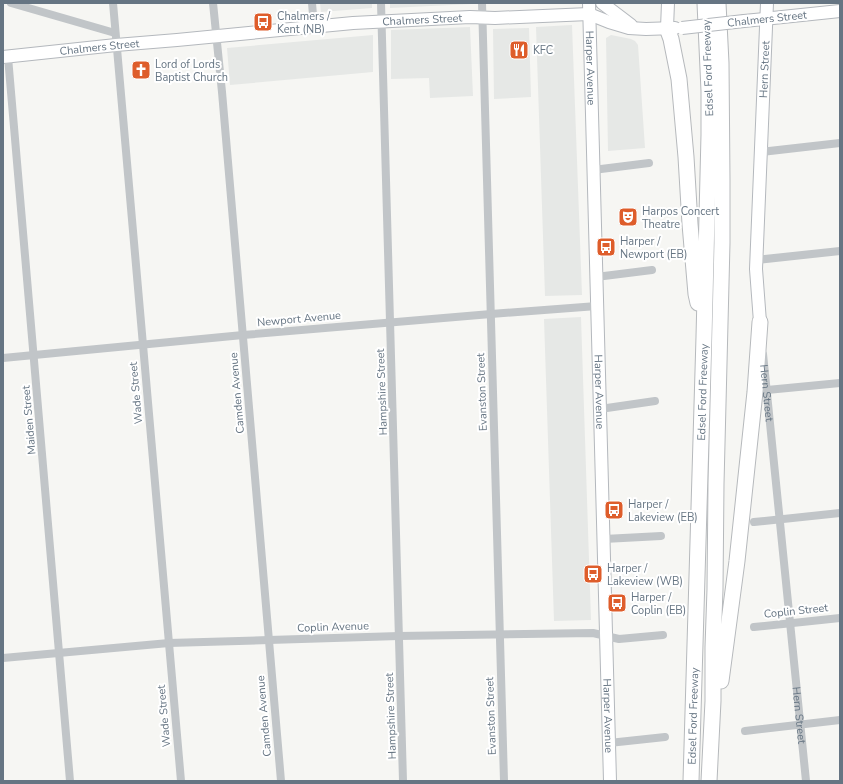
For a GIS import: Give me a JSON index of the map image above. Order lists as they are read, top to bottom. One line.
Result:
{"streets":{"highway":["Edsel Ford Freeway"],"street":["Chalmers Street","Harper Avenue","Hern Street","Newport Avenue","Hampshire Street","Evanston Street","Wade Street","Camden Avenue","Maiden Street","Coplin Street","Coplin Avenue"]},"crossings":[["Chalmers Street","Harper Avenue"],["Chalmers Street","Hern Street"],["Chalmers Street","Hampshire Street"],["Chalmers Street","Evanston Street"],["Chalmers Street","Wade Street"],["Chalmers Street","Camden Avenue"],["Chalmers Street","Maiden Street"],["Harper Avenue","Newport Avenue"],["Harper Avenue","Coplin Avenue"],["Hern Street","Coplin Street"],["Newport Avenue","Hampshire Street"],["Newport Avenue","Evanston Street"],["Newport Avenue","Wade Street"],["Newport Avenue","Camden Avenue"],["Newport Avenue","Maiden Street"],["Hampshire Street","Coplin Avenue"],["Evanston Street","Coplin Avenue"],["Wade Street","Coplin Avenue"],["Camden Avenue","Coplin Avenue"],["Maiden Street","Coplin Avenue"]],"places":{"bus stop":["Chalmers / Kent (NB)","Harper / Newport (EB)","Harper / Lakeview (EB)","Harper / Lakeview (WB)","Harper / Coplin (EB)"],"restaurant":["KFC"],"church":["Lord of Lords Baptist Church"],"theatre":["Harpos Concert Theatre"]}}
